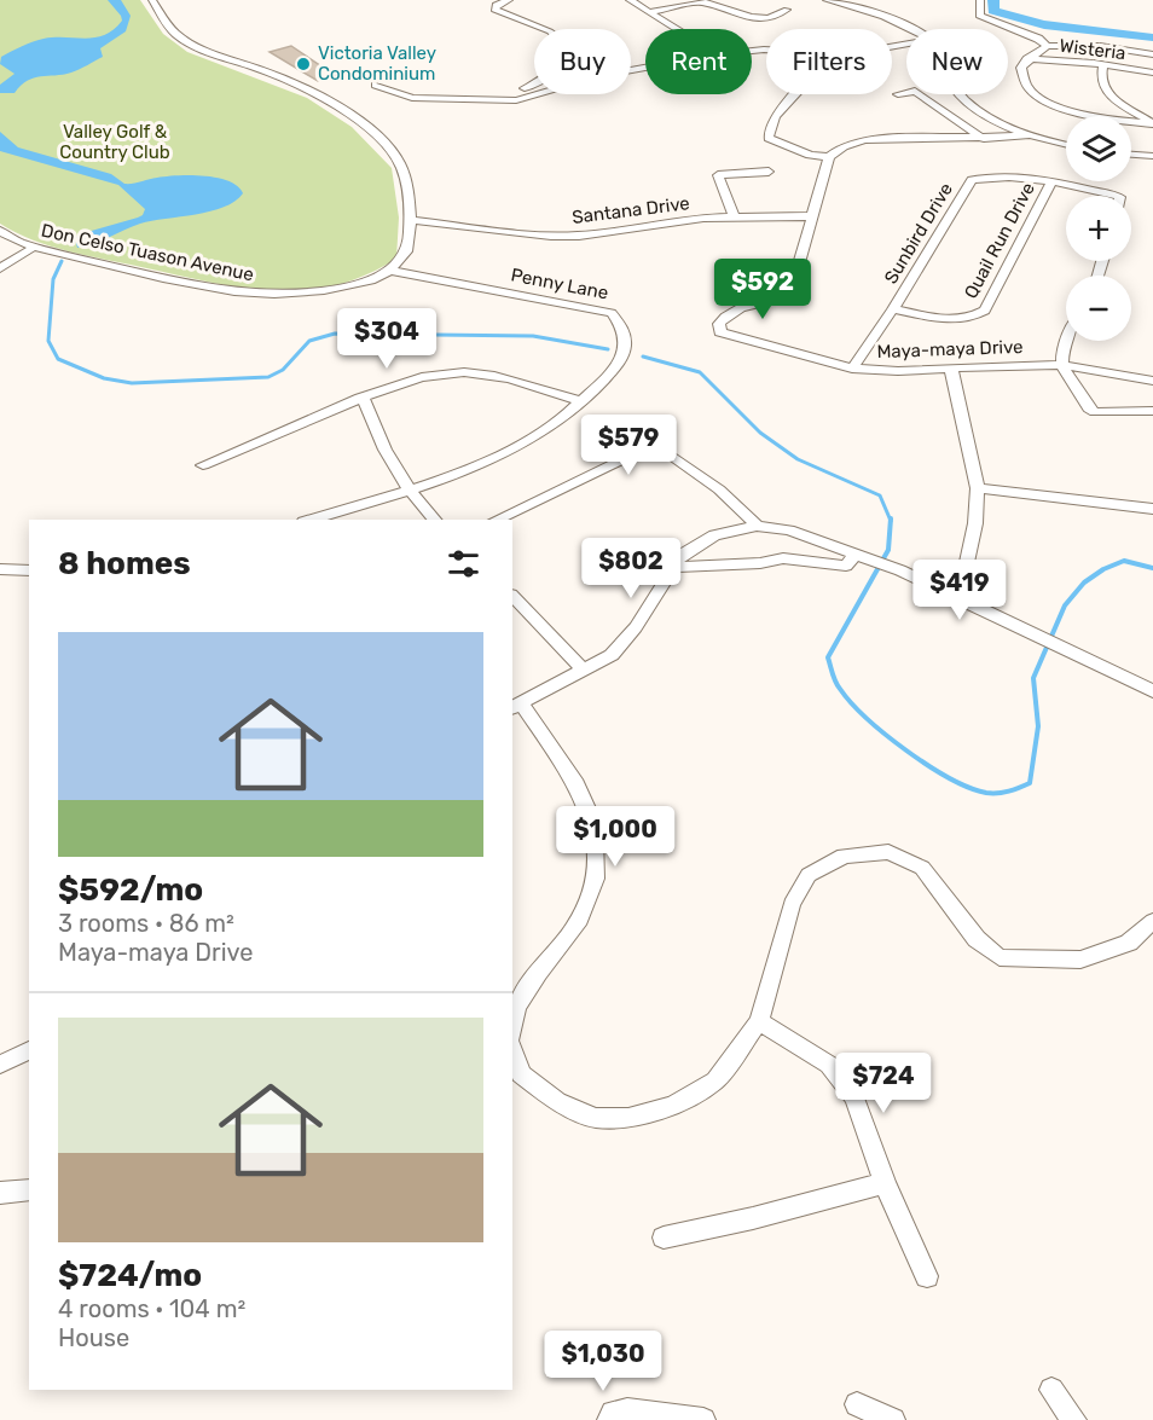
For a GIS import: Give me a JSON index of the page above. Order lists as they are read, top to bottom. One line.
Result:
{"streets":{"street":["Wisteria","Santana Drive","Sunbird Drive","Quail Run Drive","Don Celso Tuason Avenue","Penny Lane","Maya-maya Drive"]},"crossings":[["Santana Drive","Maya-maya Drive"],["Sunbird Drive","Quail Run Drive"],["Sunbird Drive","Maya-maya Drive"],["Don Celso Tuason Avenue","Penny Lane"]],"parks":["Valley Golf & Country Club"],"places":["Victoria Valley Condominium"],"page":{"chip":["Buy","Rent","Filters","New"],"map_buttons":["+","−"],"price":["$592","$304","$579","$802","$419","$1,000","$724","$1,030"],"heading":"8 homes","list":[{"name":"$592/mo","note":"3 rooms · 86 m² · Maya-maya Drive"},{"name":"$724/mo","note":"4 rooms · 104 m² · House"}]}}
